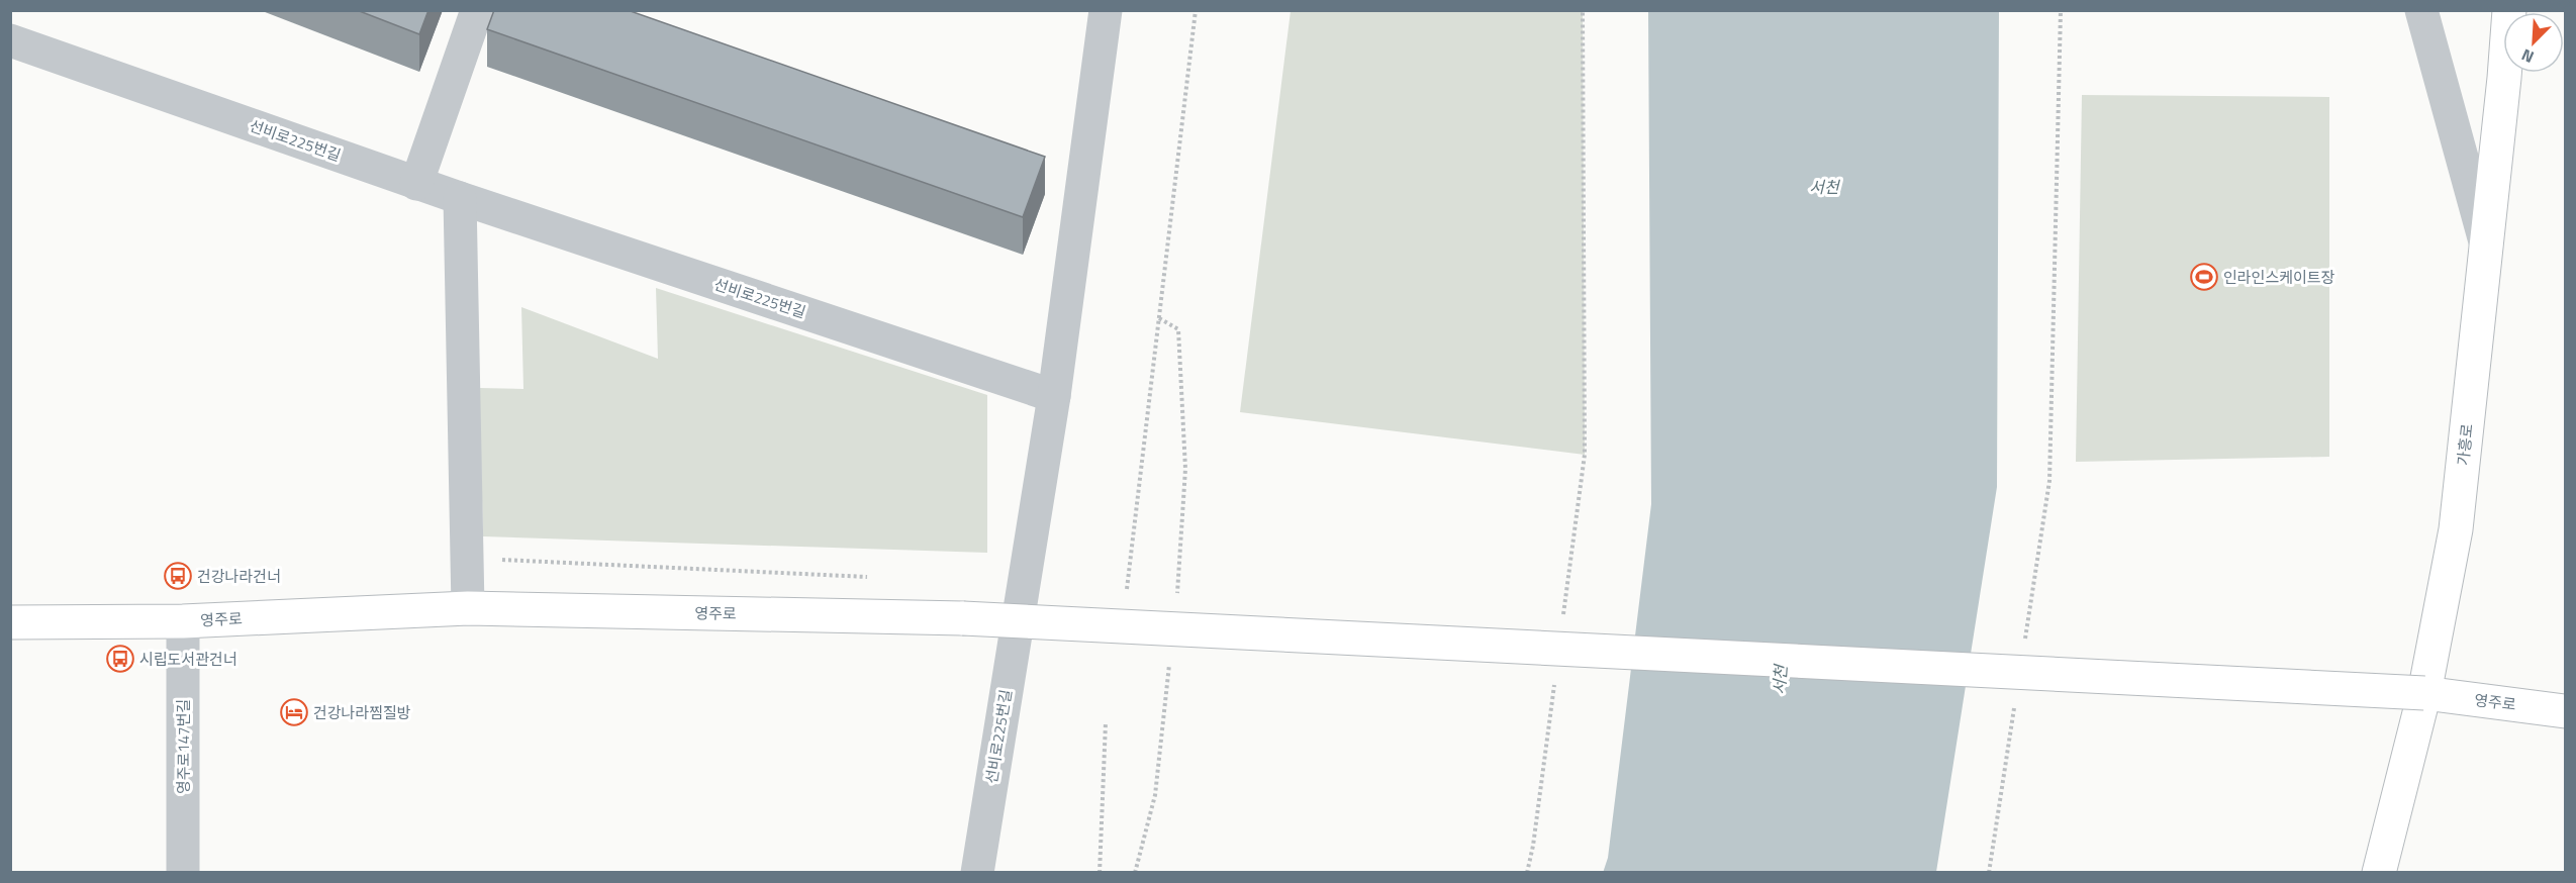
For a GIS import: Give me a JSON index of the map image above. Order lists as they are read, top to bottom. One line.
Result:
{"streets":{"main road":["가흥로","영주로"],"street":["선비로225번길","영주로147번길"]},"crossings":[["가흥로","영주로"],["영주로","영주로147번길"]],"water":["서천"],"places":{"sports":["인라인스케이트장"],"bus stop":["건강나라건너","시립도서관건너"],"hotel":["건강나라찜질방"]},"north":"bottom left"}
